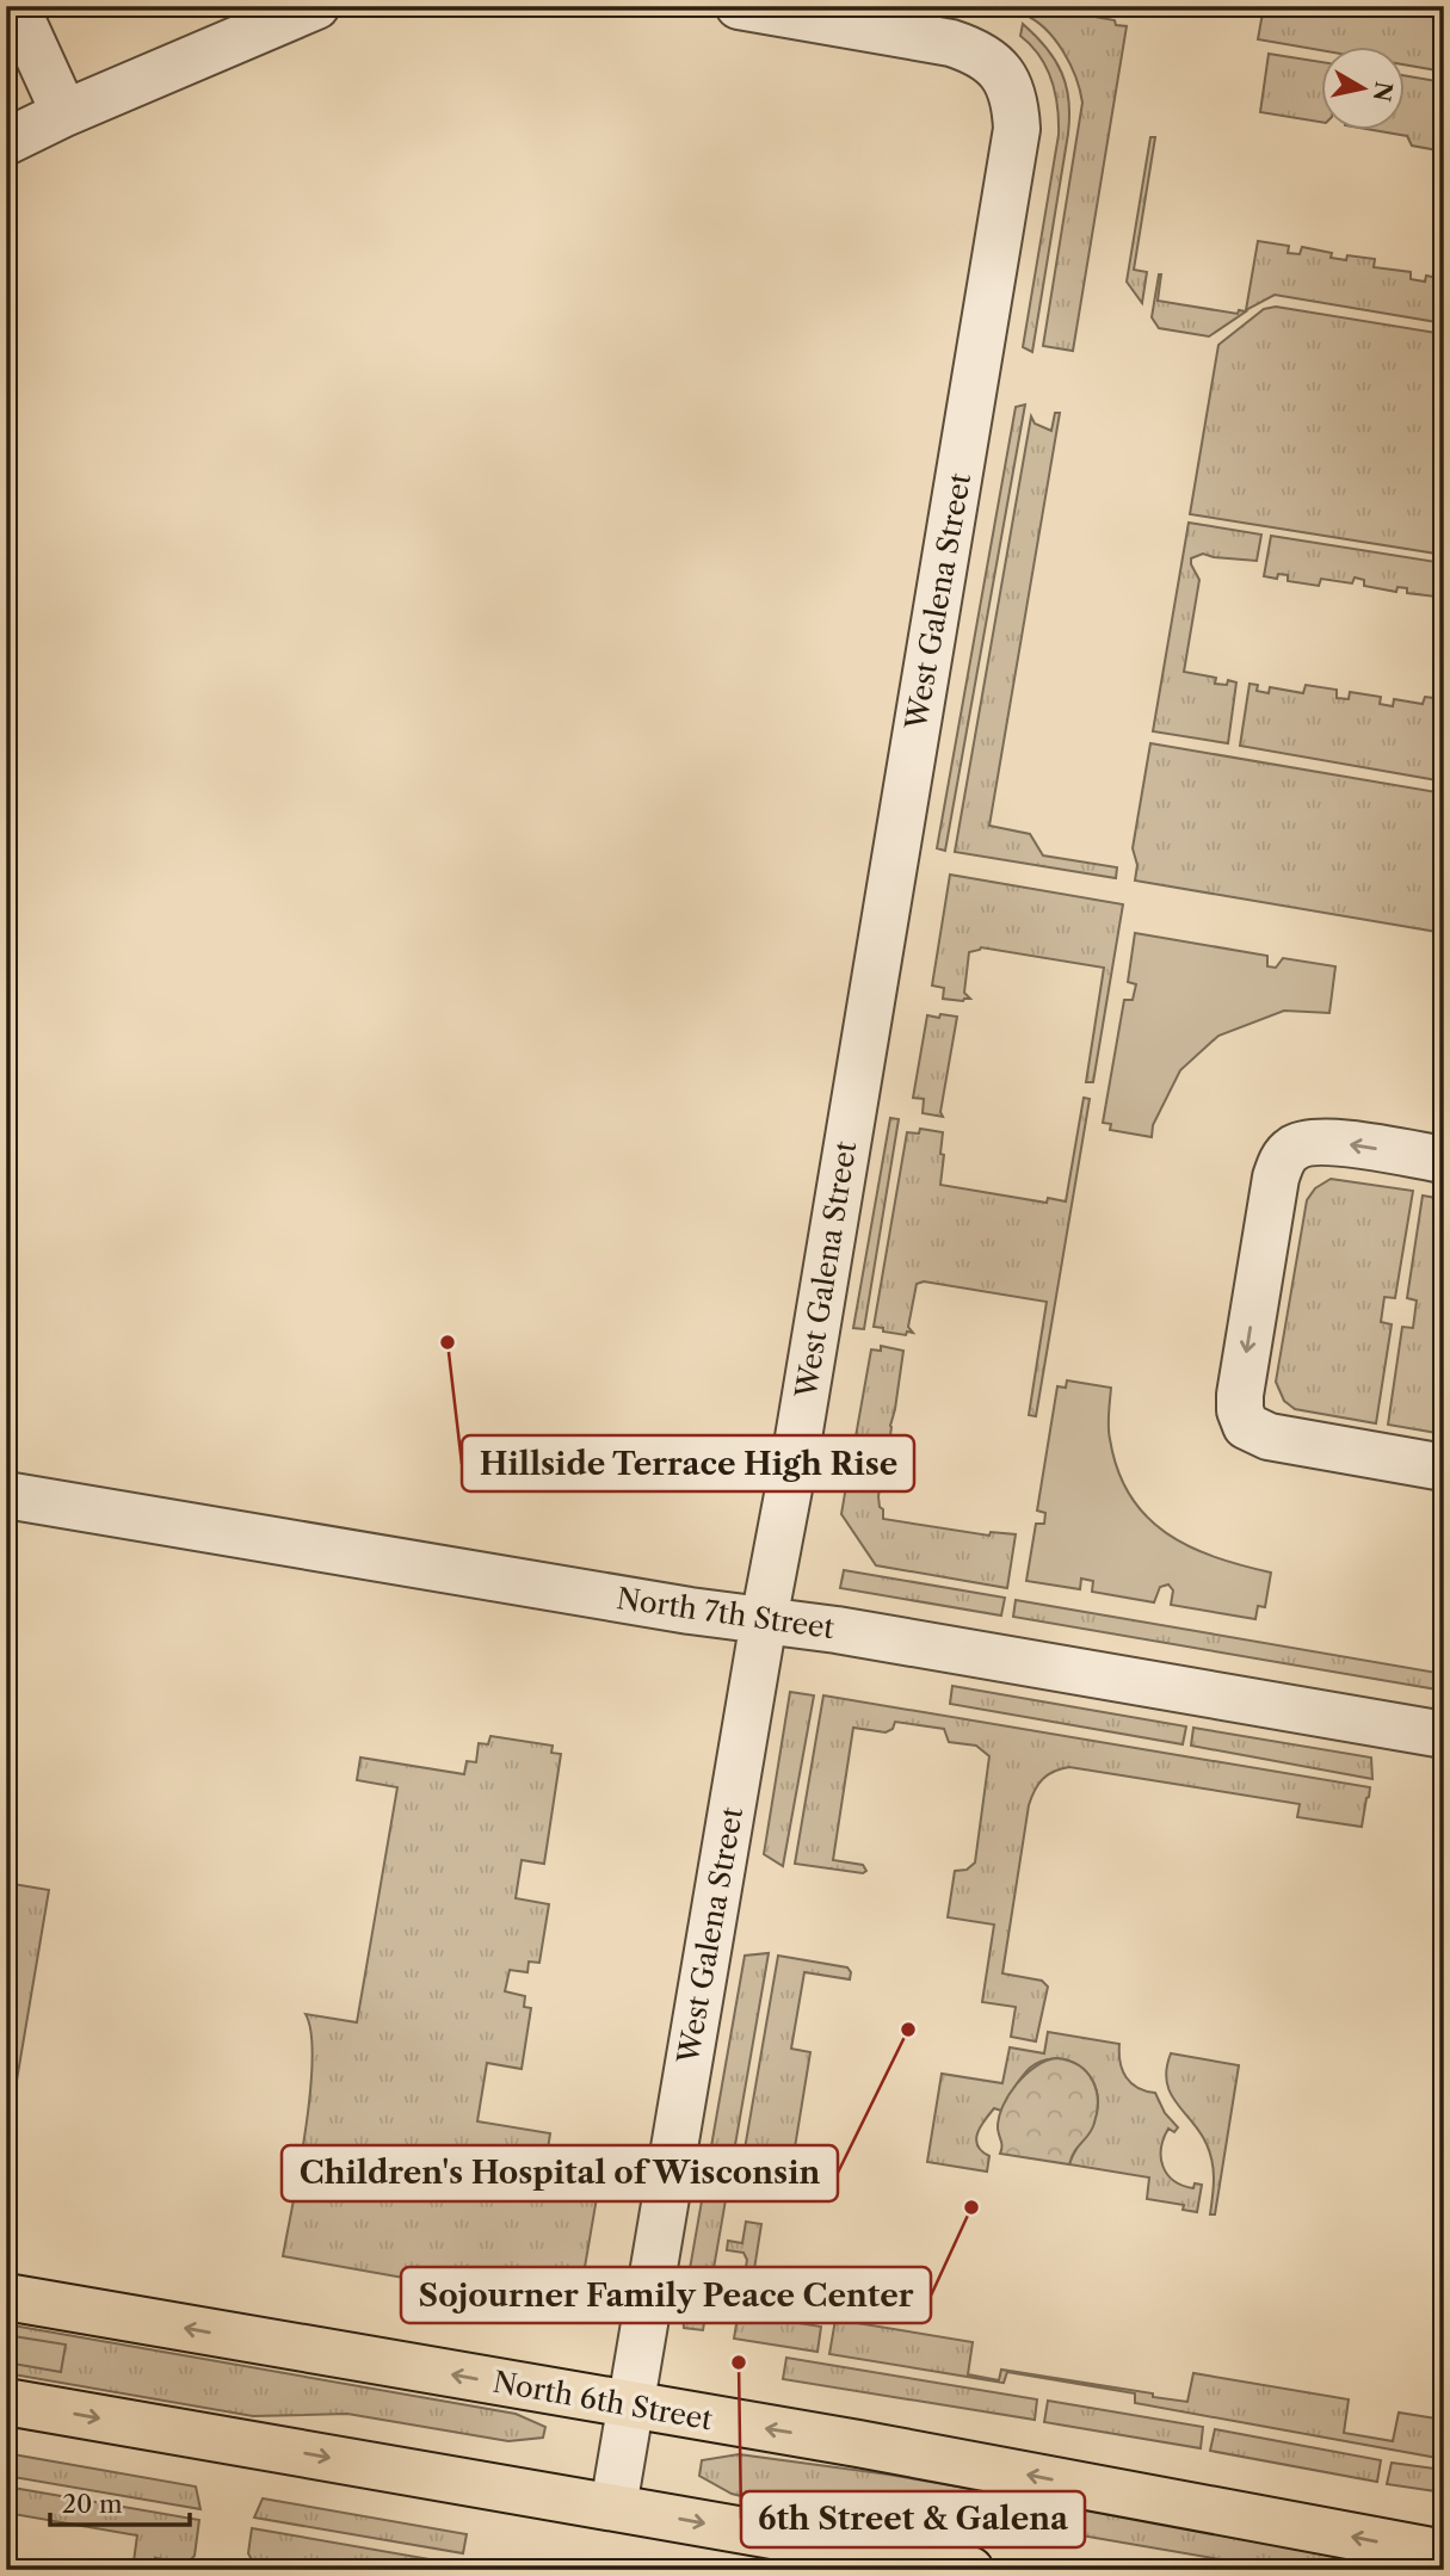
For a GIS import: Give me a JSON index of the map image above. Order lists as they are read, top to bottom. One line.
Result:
{"streets":{"main road":["North 6th Street"],"street":["West Galena Street","North 7th Street"]},"crossings":[["West Galena Street","North 7th Street"],["West Galena Street","North 6th Street"]],"places":["Hillside Terrace High Rise","Children's Hospital of Wisconsin","Sojourner Family Peace Center","6th Street & Galena"],"scale_bar":"20 m","north":"right"}
